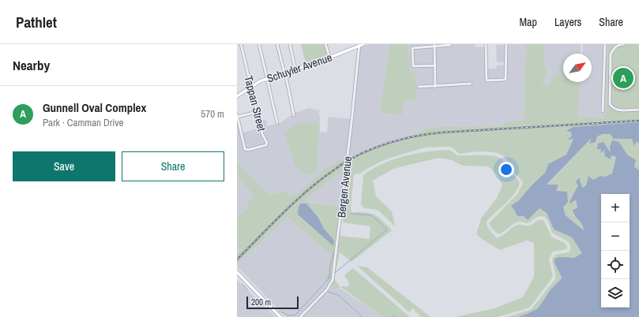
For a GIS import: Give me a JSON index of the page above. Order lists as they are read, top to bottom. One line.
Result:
{"streets":{"main road":["Schuyler Avenue"],"street":["Tappan Street","Bergen Avenue"]},"crossings":[["Schuyler Avenue","Tappan Street"],["Schuyler Avenue","Bergen Avenue"]],"scale_bar":"200 m","north":"top right","page":{"header":"Pathlet","nav":["Map","Layers","Share"],"heading":"Nearby","pins":"A","list":[{"mark":"A","name":"Gunnell Oval Complex","note":"Park · Camman Drive","value":"570 m"}],"buttons":["Save","Share"],"map_buttons":["+","−"],"scale":"200 m"}}
